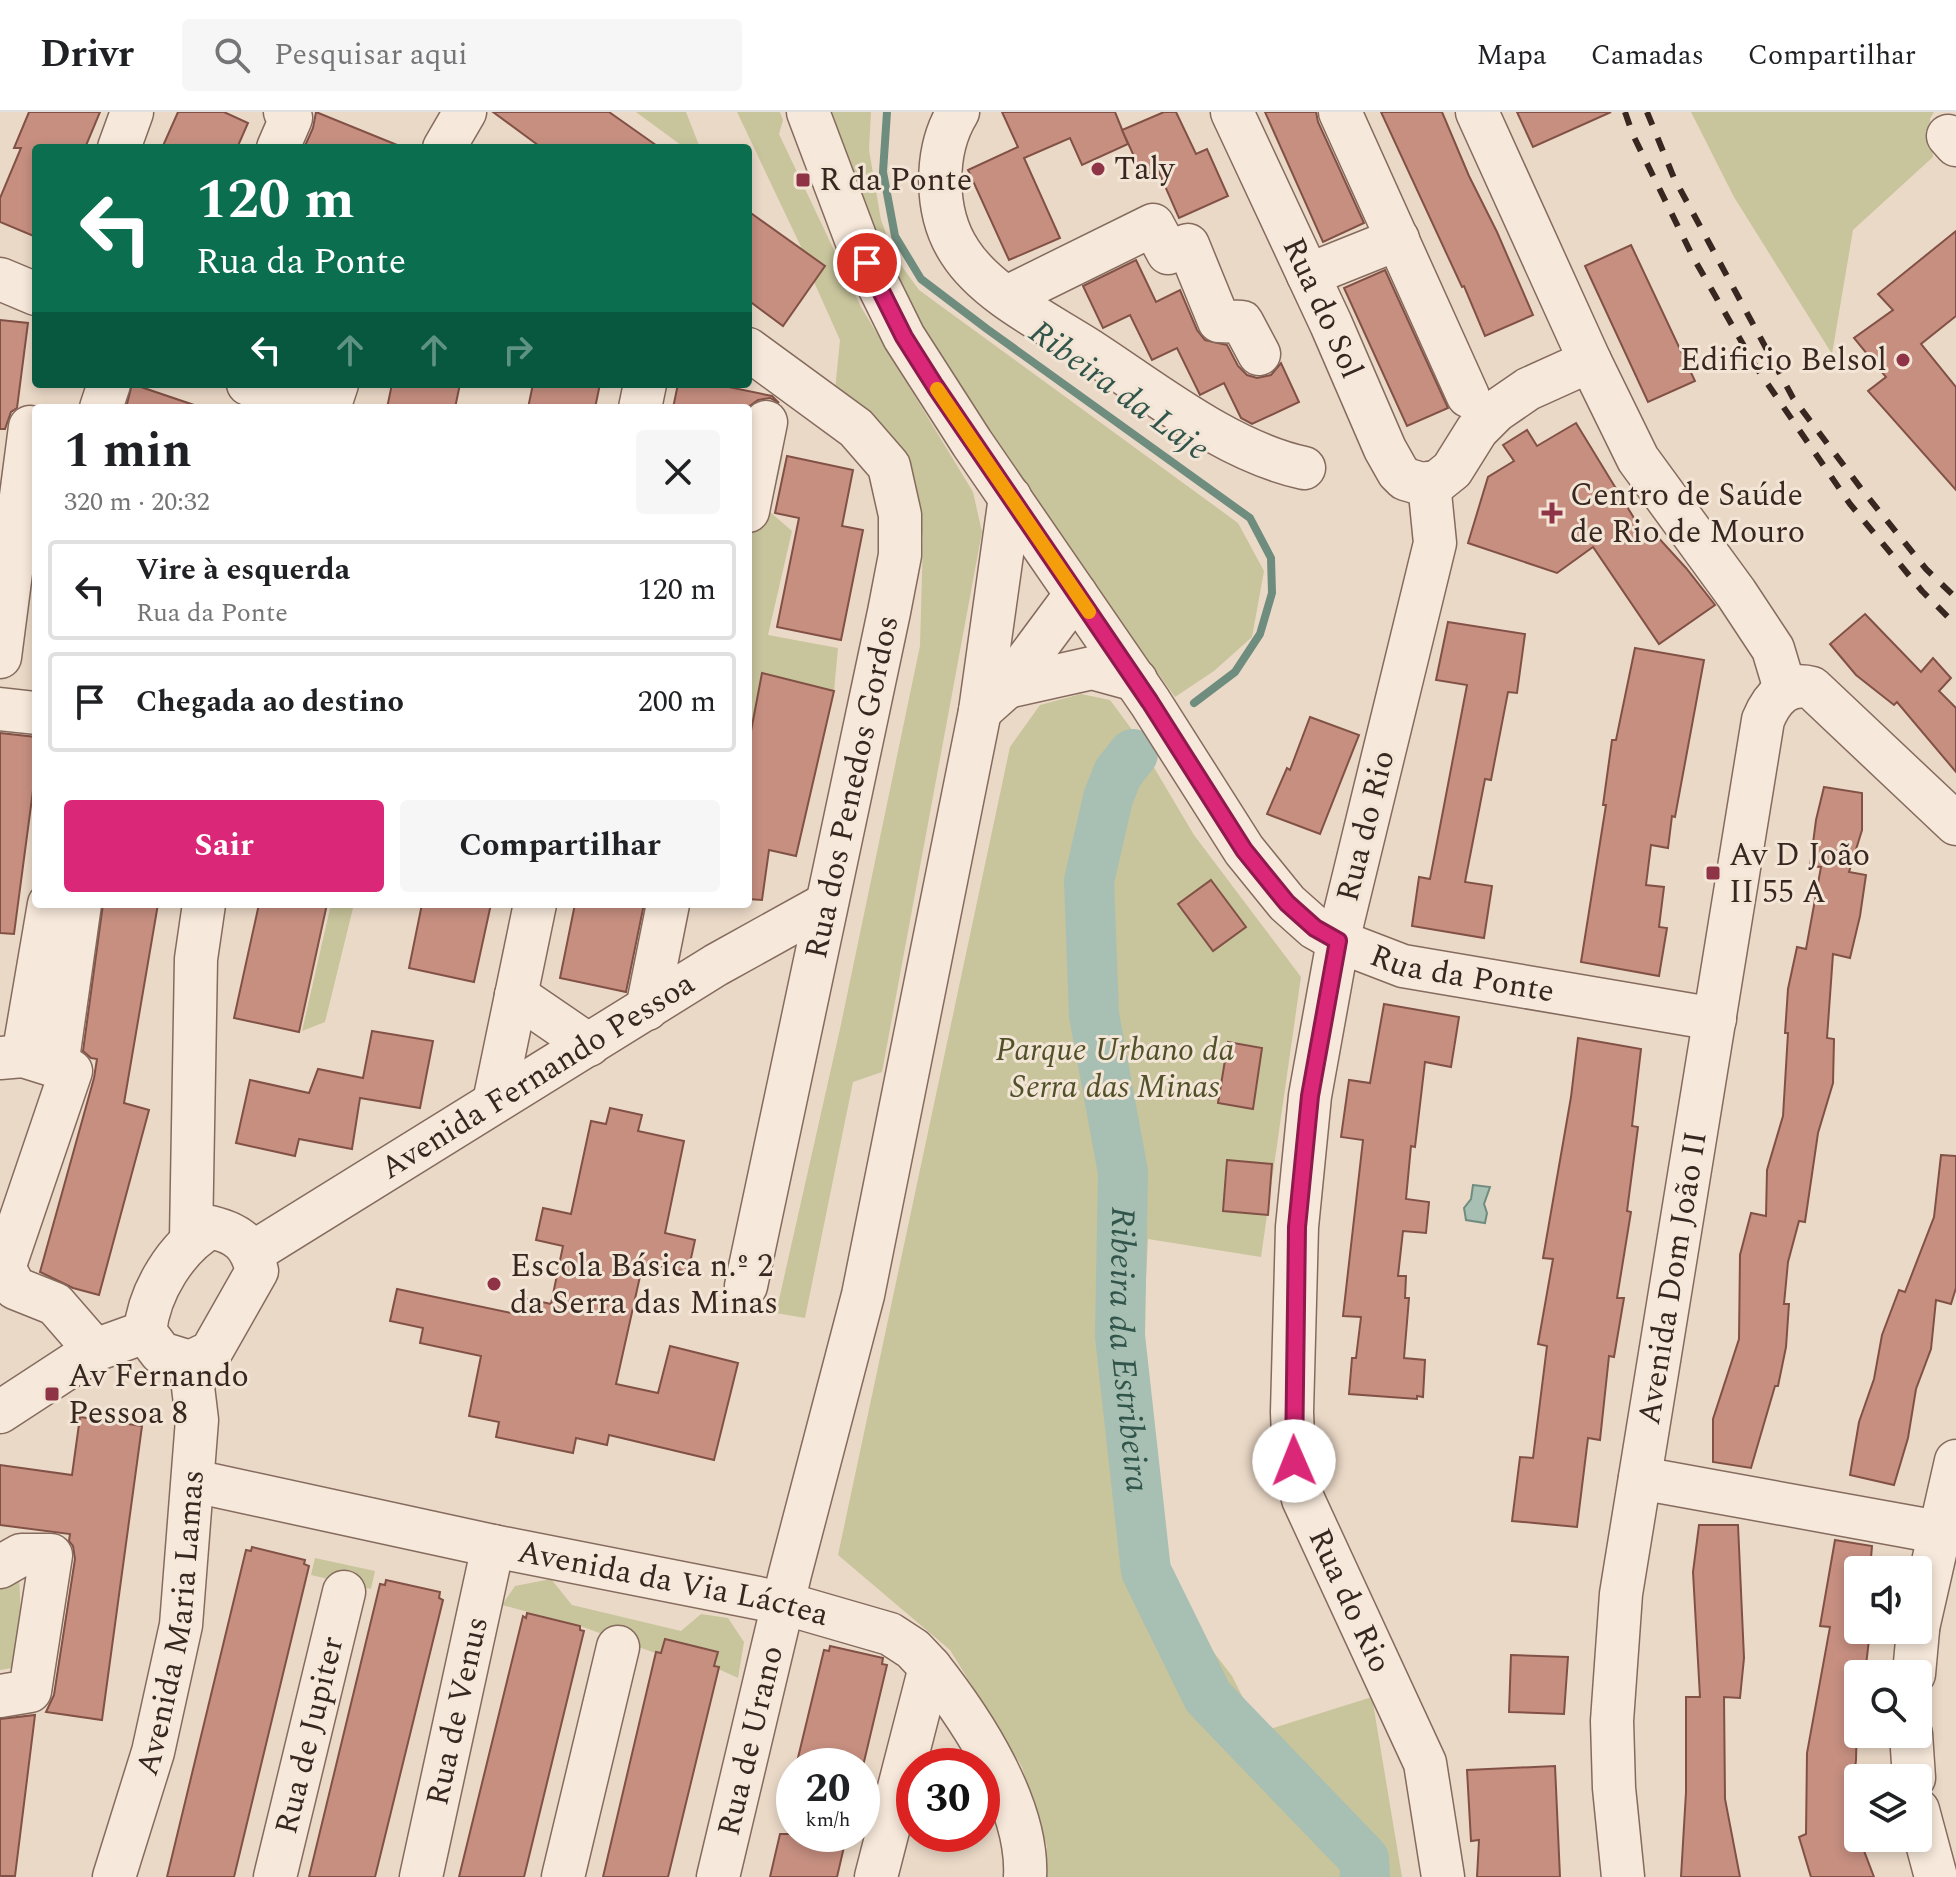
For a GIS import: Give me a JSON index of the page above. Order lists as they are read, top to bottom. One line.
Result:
{"streets":{"street":["Rua do Sol","Rua dos Penedos Gordos","Rua do Rio","Rua da Ponte","Avenida Fernando Pessoa","Avenida Dom João II","Avenida da Via Láctea","Avenida Maria Lamas","Rua de Venus","Rua de Jupiter","Rua de Urano"]},"crossings":[["Rua do Sol","Rua do Rio"],["Rua dos Penedos Gordos","Avenida Fernando Pessoa"],["Rua do Rio","Rua da Ponte"],["Rua da Ponte","Avenida Dom João II"],["Rua da Ponte","Rua de Urano"],["Avenida da Via Láctea","Avenida Maria Lamas"],["Avenida da Via Láctea","Rua de Venus"],["Avenida da Via Láctea","Rua de Urano"]],"water":["Ribeira da Laje","Ribeira da Estribeira"],"parks":["Parque Urbano da Serra das Minas"],"places":{"other":["Taly","Edificio Belsol","Escola Básica n.º 2 da Serra das Minas"],"transit":["R da Ponte","Av D João II 55 A","Av Fernando Pessoa 8"],"health":["Centro de Saúde de Rio de Mouro"]},"page":{"header":"Drivr","search":"Pesquisar aqui","nav":["Mapa","Camadas","Compartilhar"],"turn":["120 m","Rua da Ponte"],"heading":["1 min","320 m · 20:32"],"list":[{"name":"Vire à esquerda","note":"Rua da Ponte","value":"120 m"},{"name":"Chegada ao destino","value":"200 m"}],"buttons":["Sair","Compartilhar"],"speed":"20 km/h","limit":"30"}}
